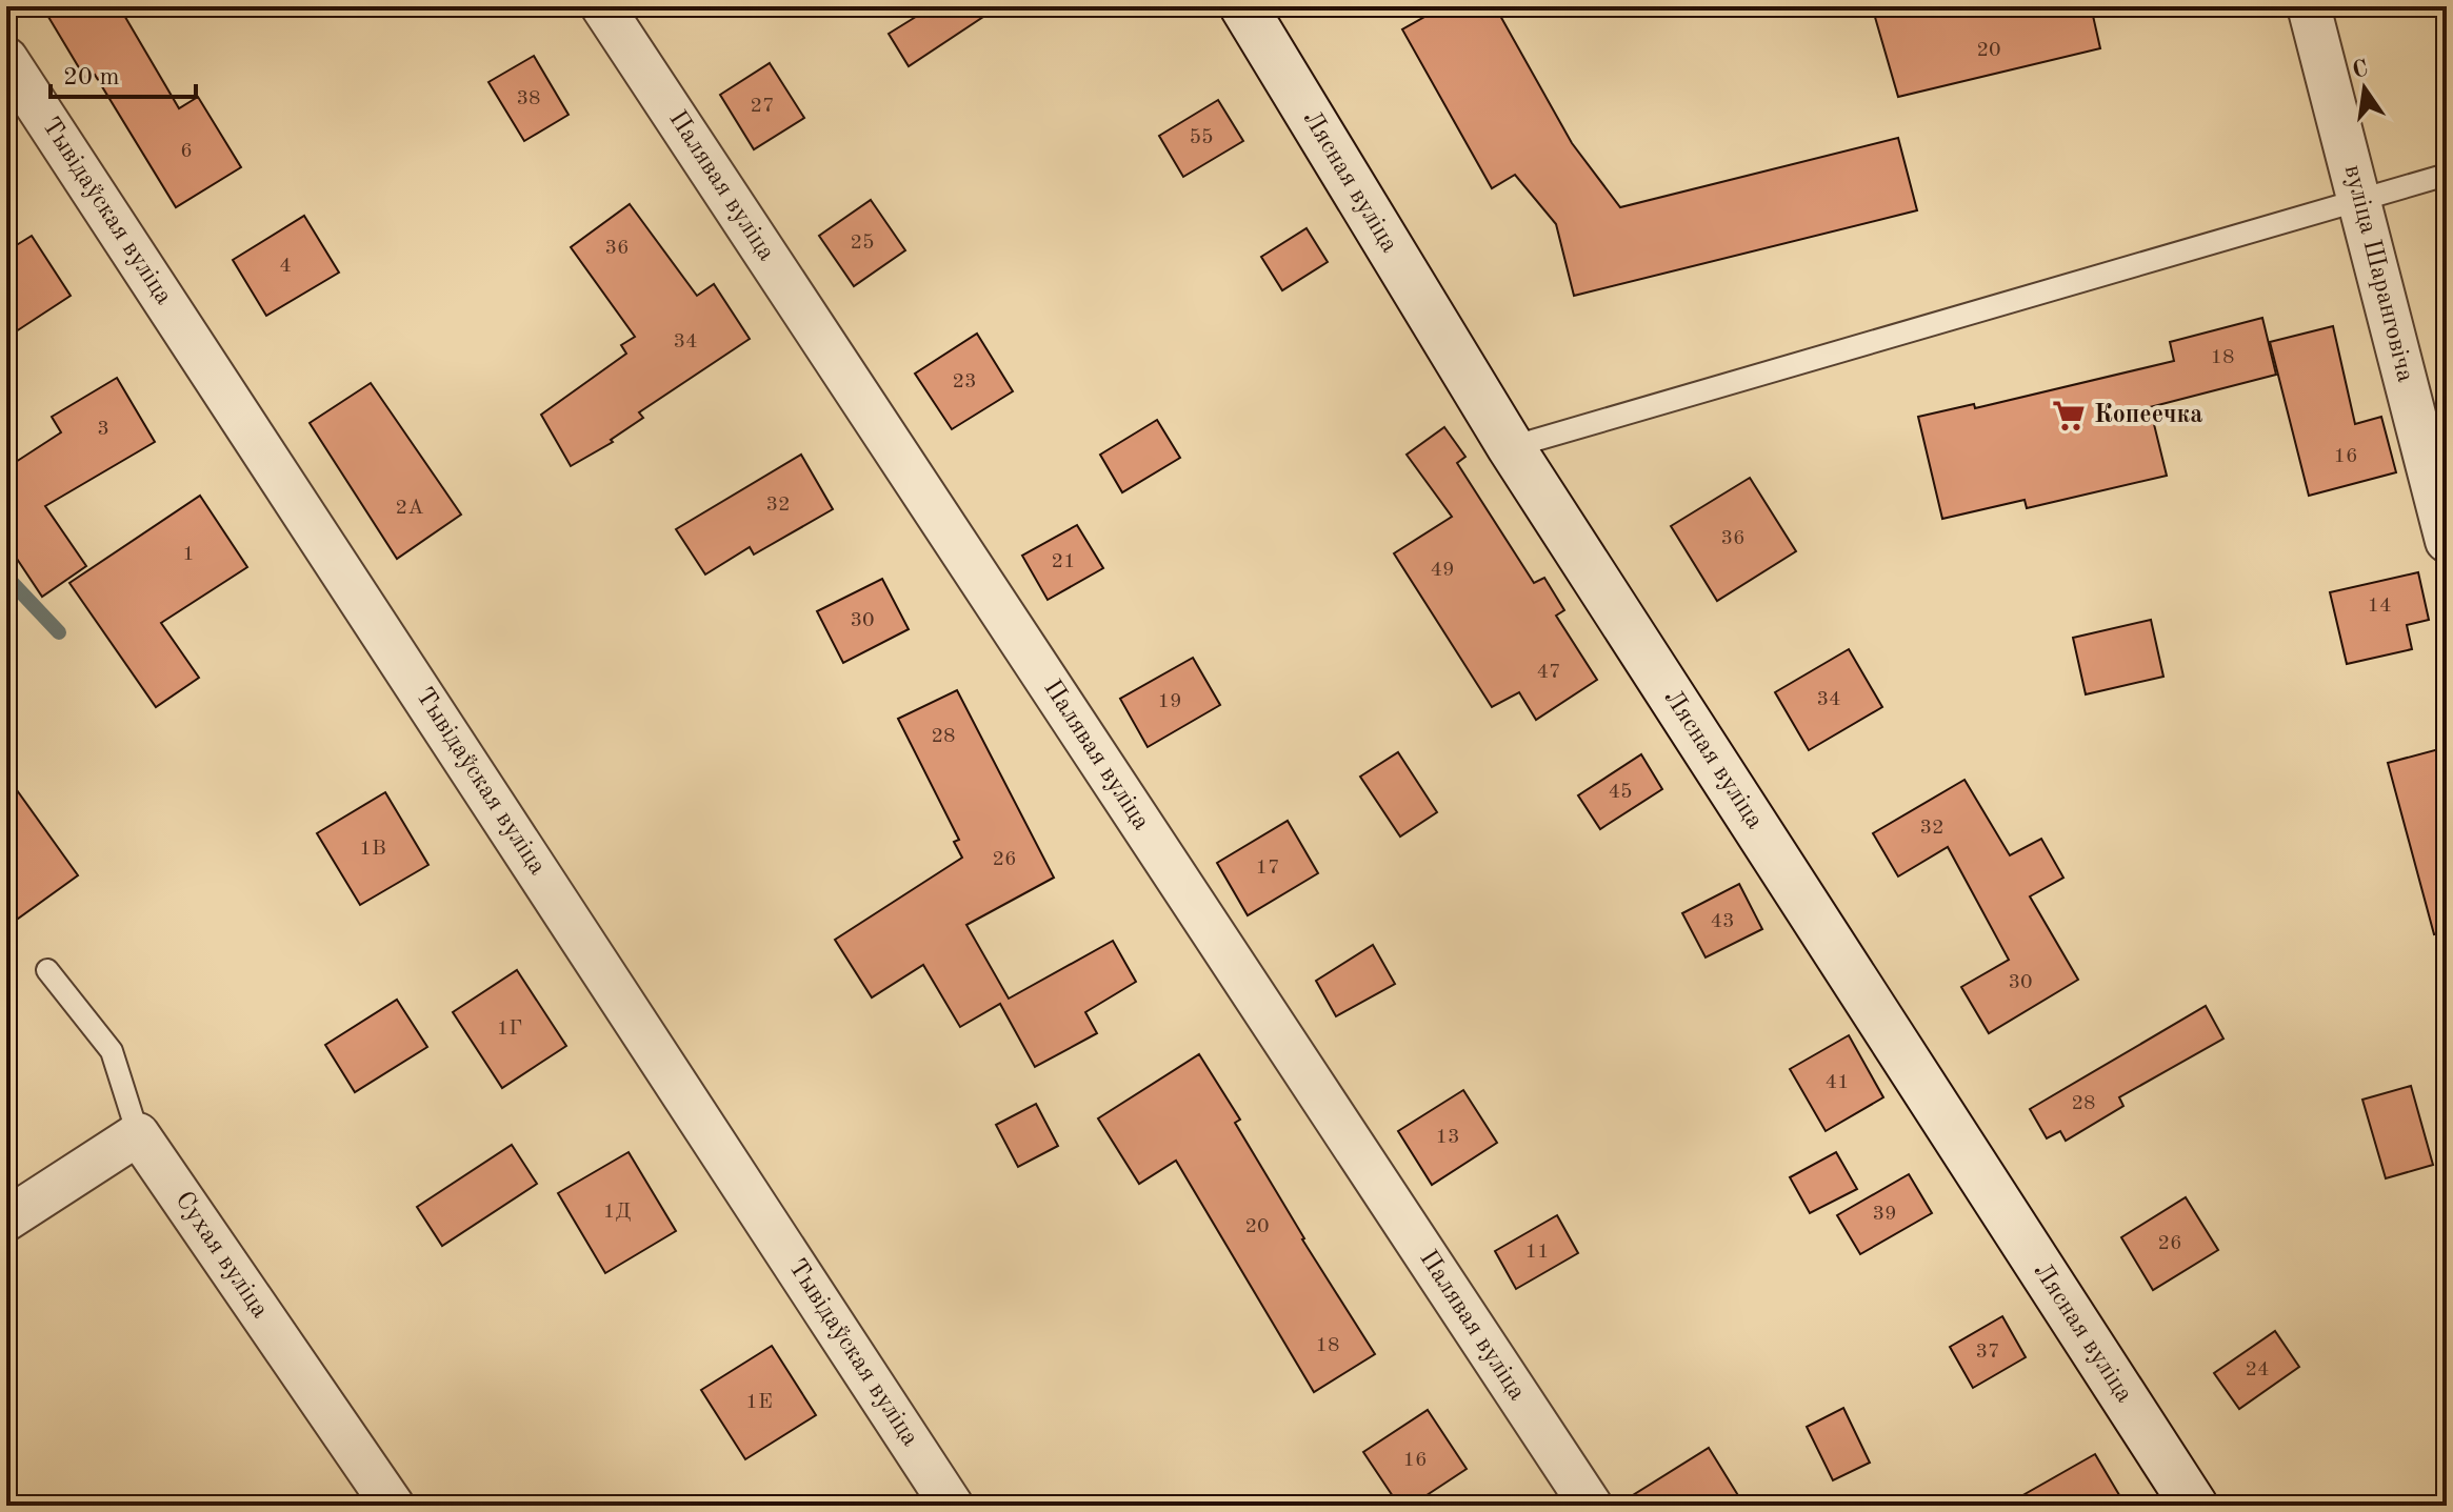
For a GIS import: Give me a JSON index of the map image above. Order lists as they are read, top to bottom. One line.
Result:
{"streets":{"main road":["Лясная вуліца"],"street":["Палявая вуліца","Тывідаўская вуліца","вуліца Шаранговіча","Сухая вуліца"]},"places":{"supermarket":["Копеечка"]},"house_numbers":["20","38","27","55","6","25","36","4","34","18","23","3","16","32","2А","36","1","21","49","14","30","47","34","19","28","45","32","1В","26","17","43","30","1Г","41","28","13","1Д","39","20","26","11","18","37","24","1Е","16"],"scale_bar":"20 m","north":"top"}
